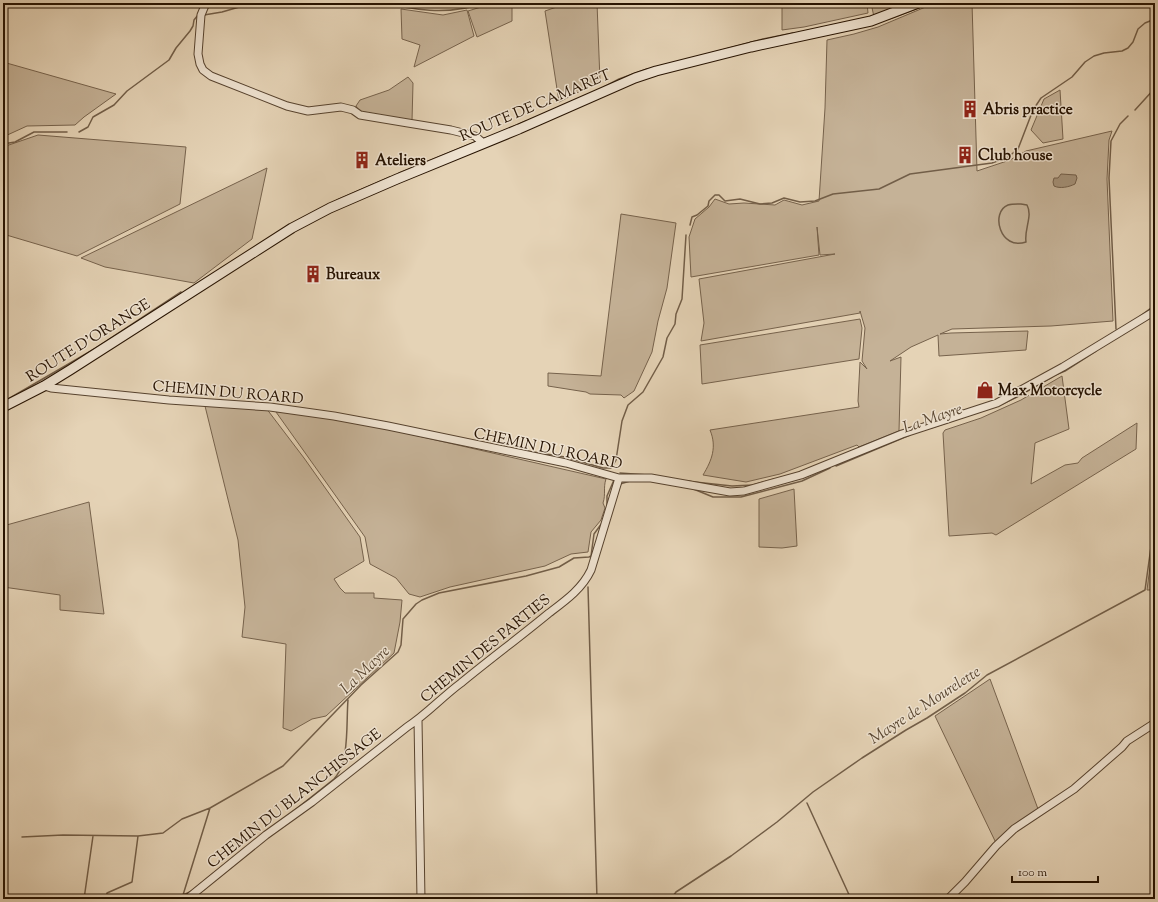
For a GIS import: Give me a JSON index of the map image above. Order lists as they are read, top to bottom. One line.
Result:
{"streets":{"main road":["ROUTE DE CAMARET","ROUTE D'ORANGE"],"street":["CHEMIN DU ROARD","CHEMIN DES PARTIES","CHEMIN DU BLANCHISSAGE"]},"crossings":[["ROUTE DE CAMARET","ROUTE D'ORANGE"],["ROUTE D'ORANGE","CHEMIN DU ROARD"],["CHEMIN DU ROARD","CHEMIN DES PARTIES"],["CHEMIN DES PARTIES","CHEMIN DU BLANCHISSAGE"]],"water":["La Mayre","Mayre de Mourelette"],"places":{"building":["Abris practice","Club house","Ateliers","Bureaux"],"shop":["Max Motorcycle"]},"scale_bar":"100 m"}
